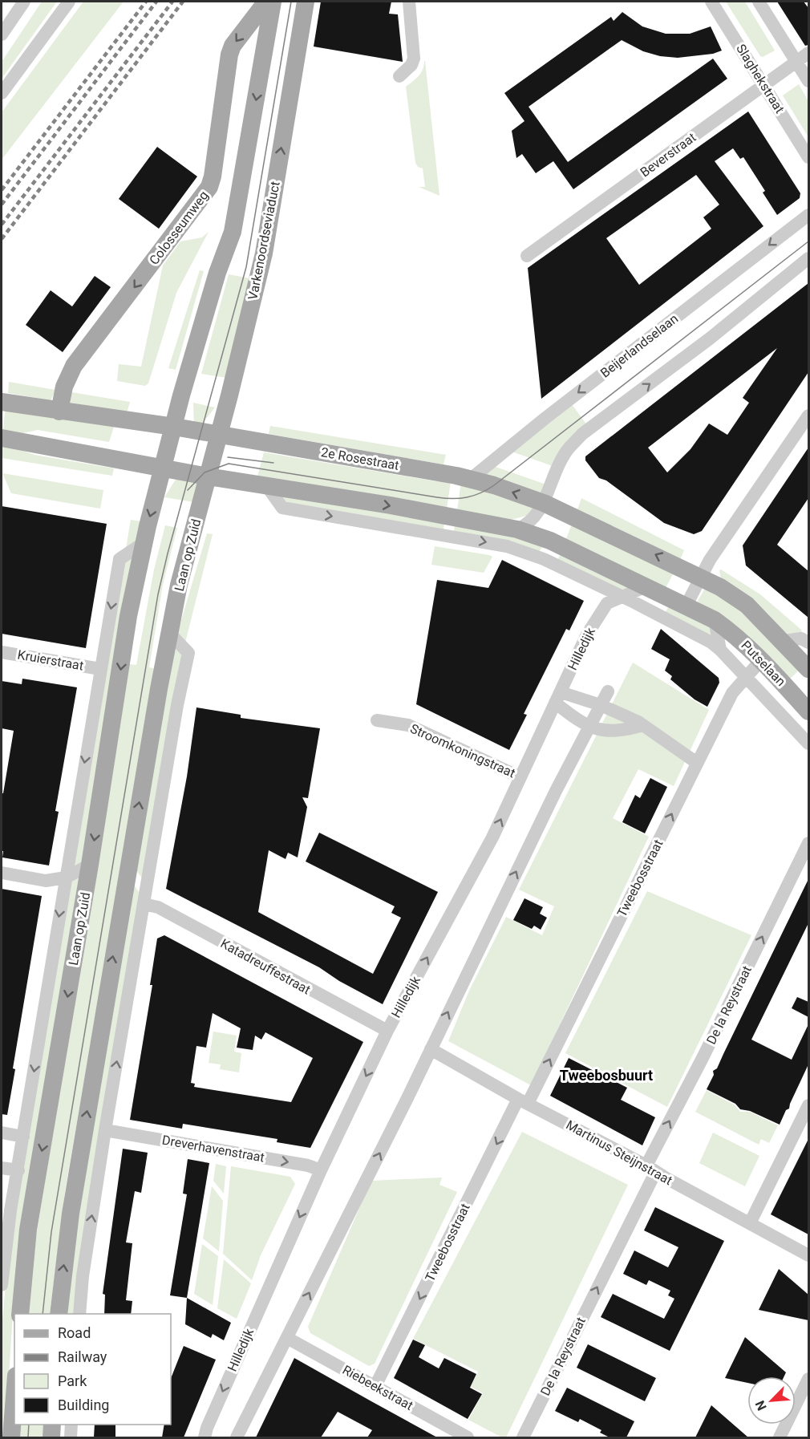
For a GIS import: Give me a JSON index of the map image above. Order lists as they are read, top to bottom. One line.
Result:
{"streets":{"main road":["Colosseumweg","Varkenoordseviaduct","2e Rosestraat","Laan op Zuid","Putselaan"],"street":["Slaghekstraat","Beverstraat","Beijerlandselaan","Hilledijk","Kruierstraat","Stroomkoningstraat","Tweebosstraat","Katadreuffestraat","De la Reystraat","Dreverhavenstraat","Martinus Steijnstraat","Riebeekstraat"]},"crossings":[["Slaghekstraat","Beverstraat"],["Colosseumweg","2e Rosestraat"],["Varkenoordseviaduct","2e Rosestraat"],["Varkenoordseviaduct","Laan op Zuid"],["Beijerlandselaan","2e Rosestraat"],["Laan op Zuid","Kruierstraat"],["Hilledijk","Putselaan"],["Hilledijk","Stroomkoningstraat"],["Hilledijk","Katadreuffestraat"],["Hilledijk","Dreverhavenstraat"],["Putselaan","Tweebosstraat"],["Tweebosstraat","Martinus Steijnstraat"],["Tweebosstraat","Riebeekstraat"],["De la Reystraat","Martinus Steijnstraat"]],"one_way":["De la Reystraat","Dreverhavenstraat"],"districts":["Tweebosbuurt"],"legend":["Road","Railway","Park","Building"],"north":"bottom left"}
